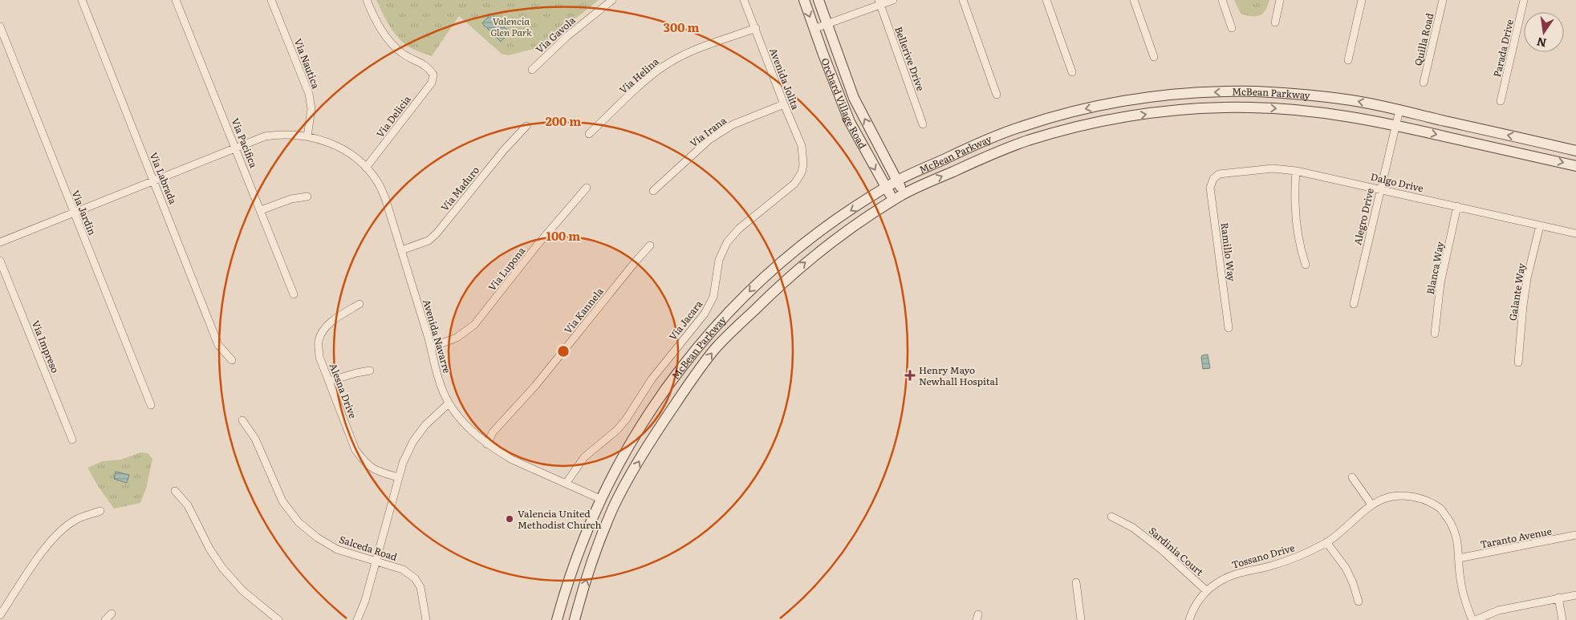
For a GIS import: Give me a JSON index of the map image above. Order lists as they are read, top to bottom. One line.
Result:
{"streets":{"main road":["McBean Parkway","Orchard Village Road"],"street":["Via Gavola","Quilla Road","Parada Drive","Bellerive Drive","Via Nautica","Via Helina","Avenida Jolita","Via Delicia","Via Irana","Via Pacifica","Via Labrada","Dalgo Drive","Via Maduro","Via Jardin","Alegro Drive","Ramillo Way","Blanca Way","Via Lupona","Galante Way","Via Kannela","Via Jacara","Avenida Navarre","Via Impreso","Alesna Drive","Taranto Avenue","Salceda Road","Sardinia Court","Tossano Drive"]},"crossings":[["Via Nautica","Avenida Navarre"],["Via Helina","Avenida Jolita"],["Avenida Jolita","Via Irana"],["Avenida Jolita","Via Jacara"],["McBean Parkway","Orchard Village Road"],["McBean Parkway","Alegro Drive"],["McBean Parkway","Avenida Navarre"],["Via Delicia","Avenida Navarre"],["Via Pacifica","Avenida Navarre"],["Via Labrada","Avenida Navarre"],["Dalgo Drive","Alegro Drive"],["Dalgo Drive","Ramillo Way"],["Dalgo Drive","Blanca Way"],["Dalgo Drive","Galante Way"],["Via Maduro","Avenida Navarre"],["Via Jardin","Avenida Navarre"],["Via Lupona","Avenida Navarre"],["Via Kannela","Avenida Navarre"],["Via Jacara","Avenida Navarre"],["Taranto Avenue","Tossano Drive"],["Sardinia Court","Tossano Drive"]],"parks":["Valencia Glen Park"],"places":{"health":["Henry Mayo Newhall Hospital"],"other":["Valencia United Methodist Church"]},"north":"bottom","rings":["300 m","200 m","100 m"]}
